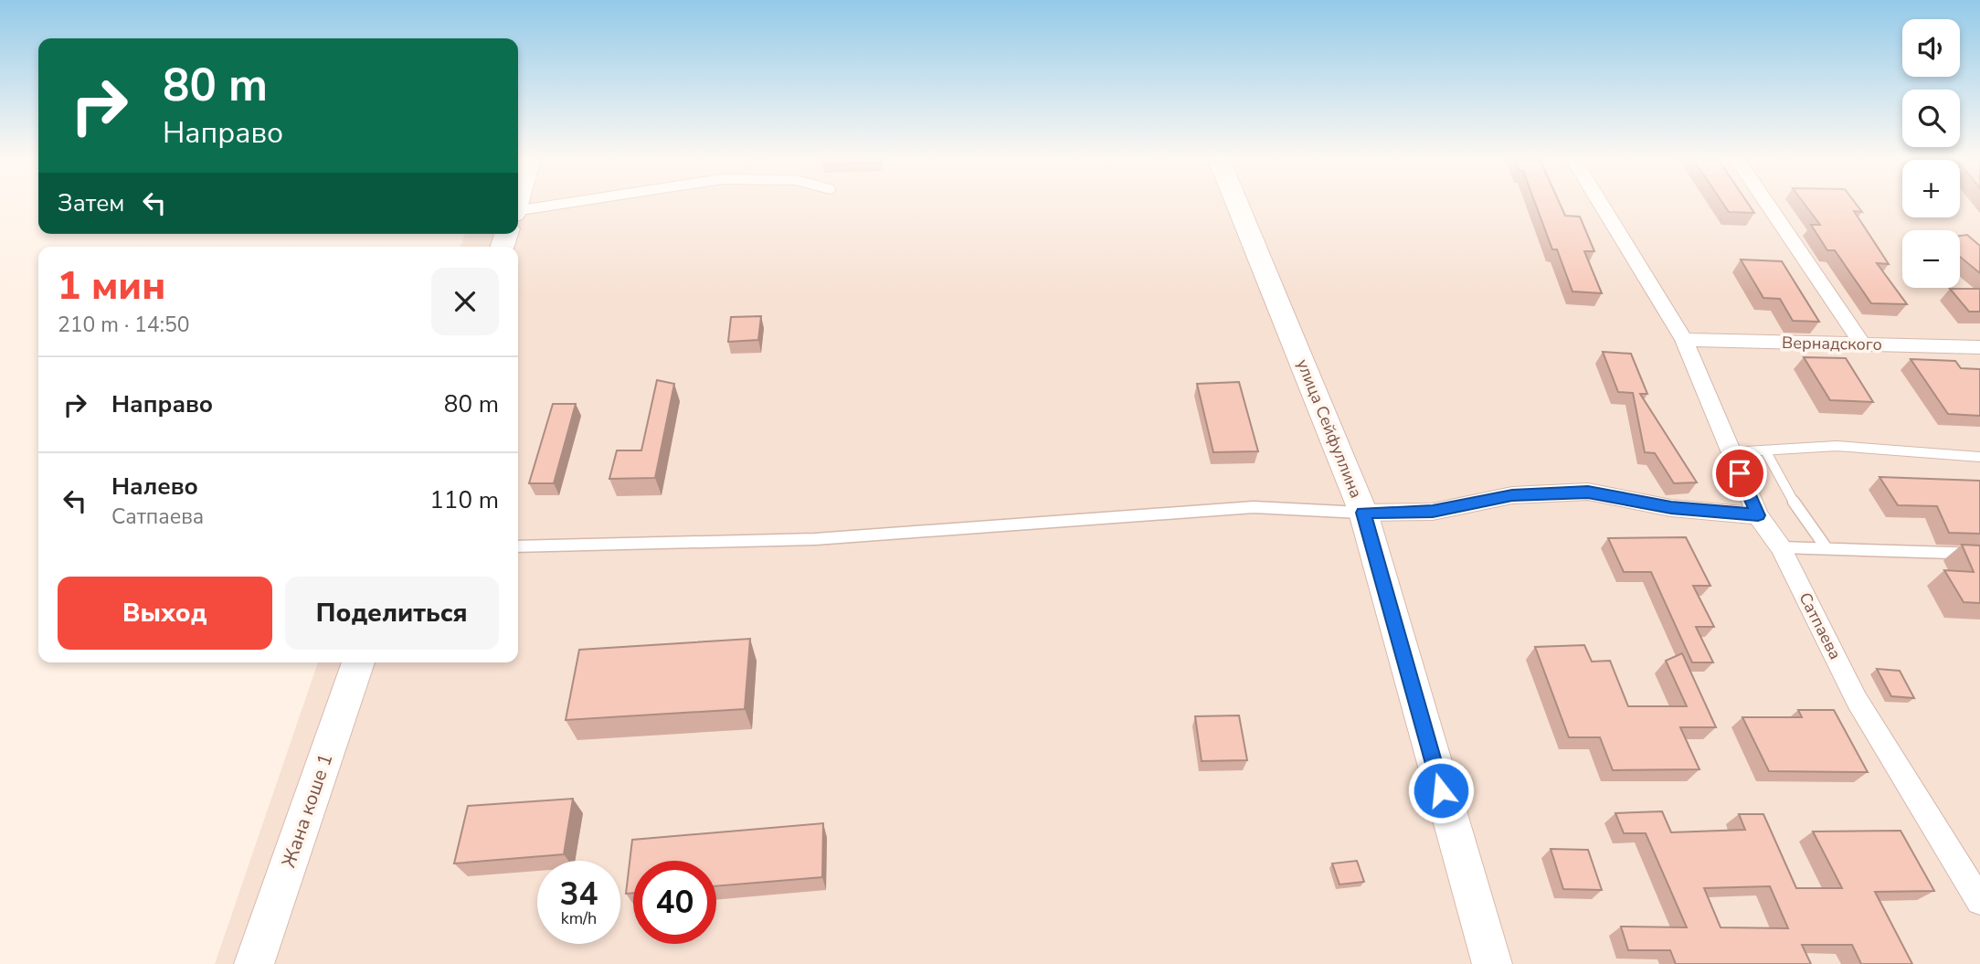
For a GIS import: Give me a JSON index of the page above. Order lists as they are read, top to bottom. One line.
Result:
{"streets":{"street":["Вернадского","улица Сейфуллина","Сатпаева","Жана коше 1"]},"crossings":[["Вернадского","Сатпаева"]],"page":{"map_buttons":["+","−"],"turn":["80 m","Направо"],"then":"Затем","heading":["1 мин","210 m · 14:50"],"list":[{"name":"Направо","value":"80 m"},{"name":"Налево","note":"Сатпаева","value":"110 m"}],"buttons":["Выход","Поделиться"],"speed":"34 km/h","limit":"40"}}
